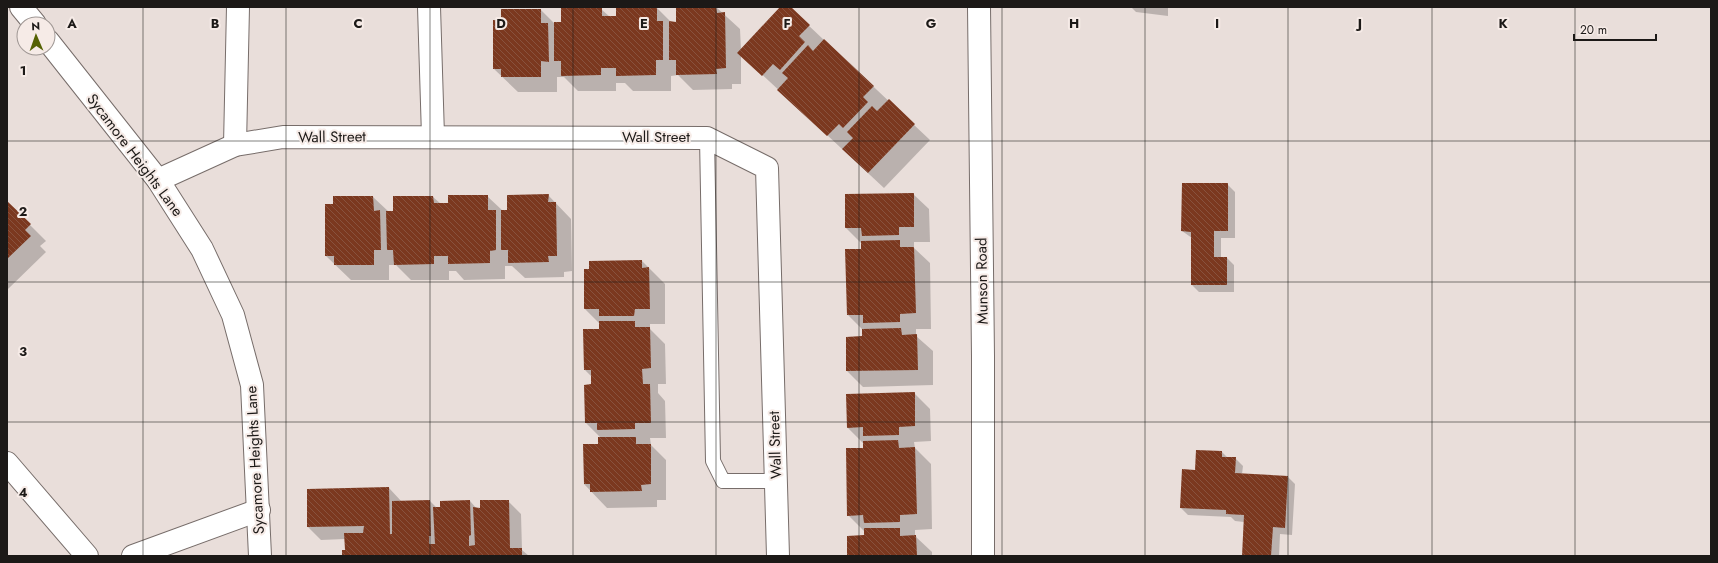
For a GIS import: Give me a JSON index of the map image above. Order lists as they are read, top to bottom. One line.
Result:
{"streets":{"street":["Wall Street","Sycamore Heights Lane","Munson Road"]},"crossings":[["Wall Street","Sycamore Heights Lane"]],"scale_bar":"20 m","north":"top","grid":{"columns":["A","B","C","D","E","F","G","H","I","J","K"],"rows":["1","2","3","4"]}}
